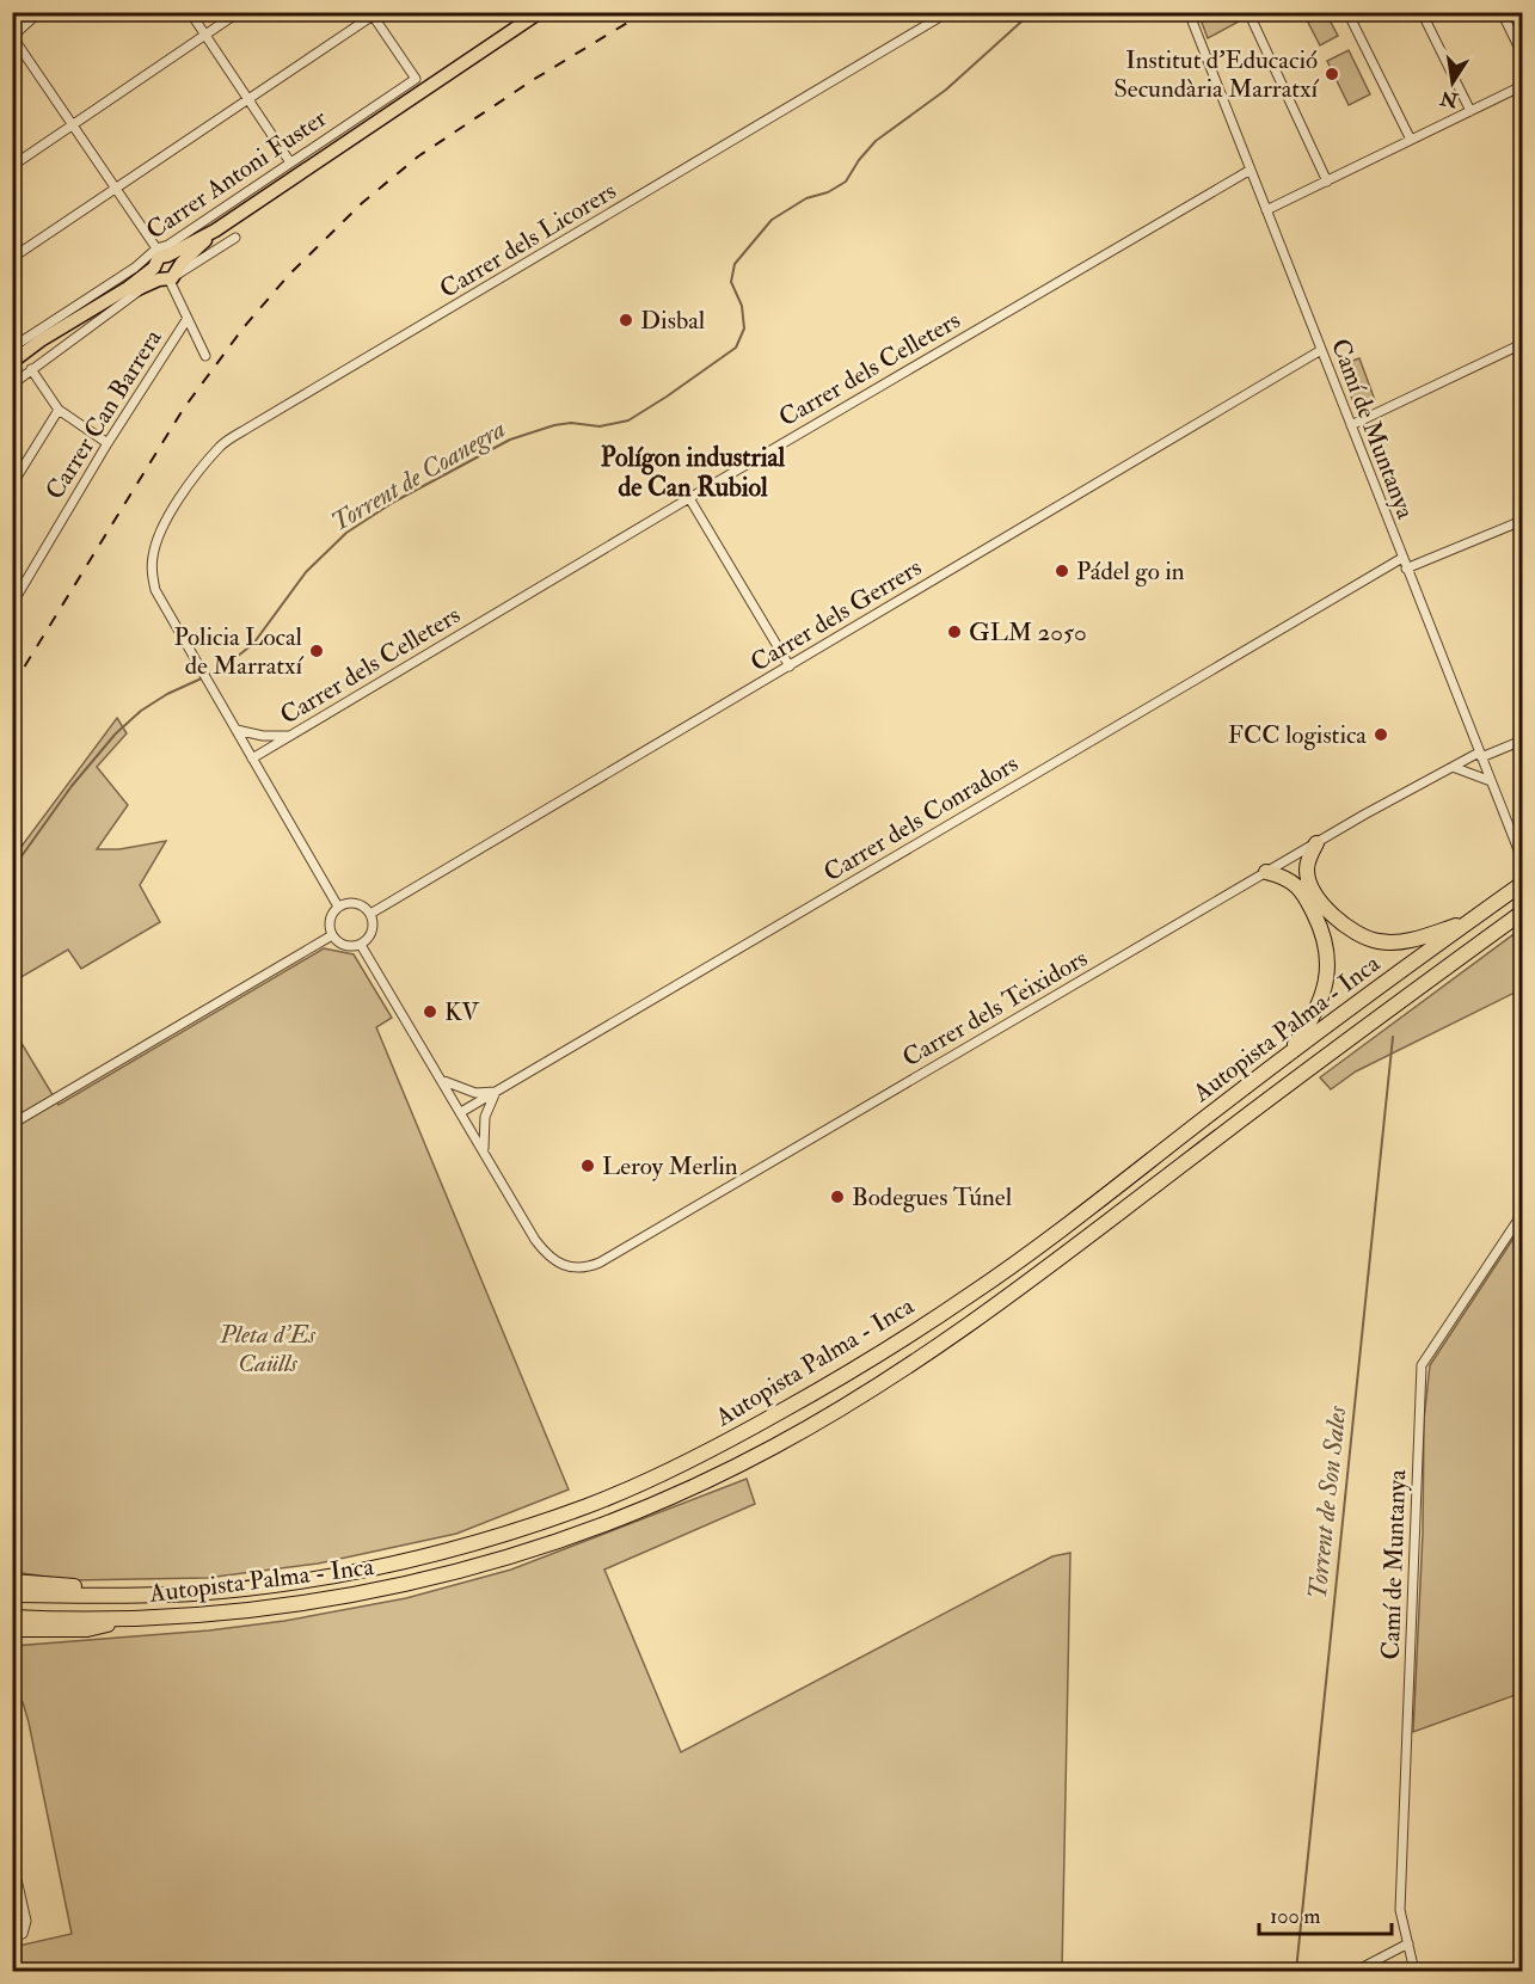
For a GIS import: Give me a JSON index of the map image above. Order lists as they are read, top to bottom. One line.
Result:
{"streets":{"highway":["Autopista Palma - Inca"],"street":["Carrer Antoni Fuster","Carrer dels Licorers","Carrer dels Celleters","Carrer Can Barrera","Camí de Muntanya","Carrer dels Gerrers","Carrer dels Conradors","Carrer dels Teixidors"]},"crossings":[["Carrer dels Celleters","Camí de Muntanya"],["Camí de Muntanya","Carrer dels Gerrers"],["Camí de Muntanya","Carrer dels Conradors"],["Camí de Muntanya","Carrer dels Teixidors"],["Carrer dels Gerrers","Carrer dels Teixidors"],["Carrer dels Conradors","Carrer dels Teixidors"]],"districts":["Polígon industrial de Can Rubiol"],"water":["Torrent de Coanegra","Torrent de Son Sales"],"parks":["Pleta d'Es Caülls"],"places":["Institut d'Educació Secundària Marratxí","Disbal","Pádel go in","GLM 2050","Policia Local de Marratxí","FCC logistica","KV","Leroy Merlin","Bodegues Túnel"],"scale_bar":"100 m","north":"bottom"}
